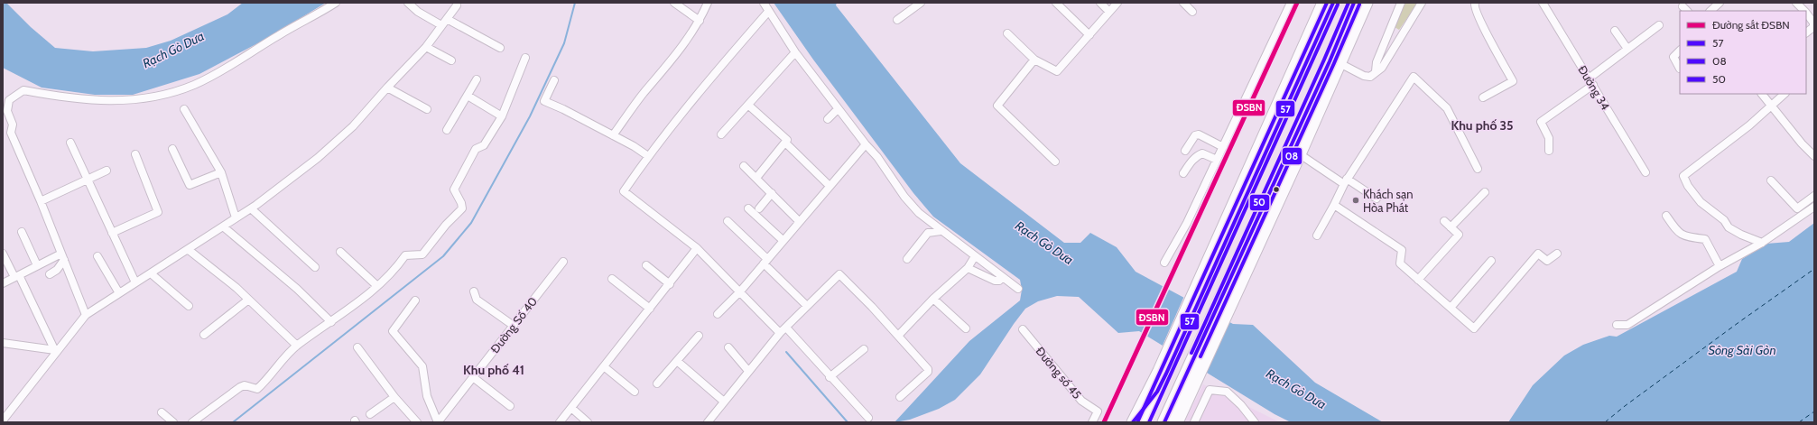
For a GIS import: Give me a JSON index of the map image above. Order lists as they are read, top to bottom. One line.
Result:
{"streets":{"street":["Đường 34","Đường Số 40","Đường số 45"]},"districts":["Khu phố 35","Khu phố 41"],"water":["Rạch Gò Dưa","Sông Sài Gòn"],"places":["Khách sạn Hòa Phát"],"lines":["rail line ĐSBN","transit line 57","transit line 50","transit line 08"],"legend":["Đường sắt ĐSBN","57","08","50"]}
